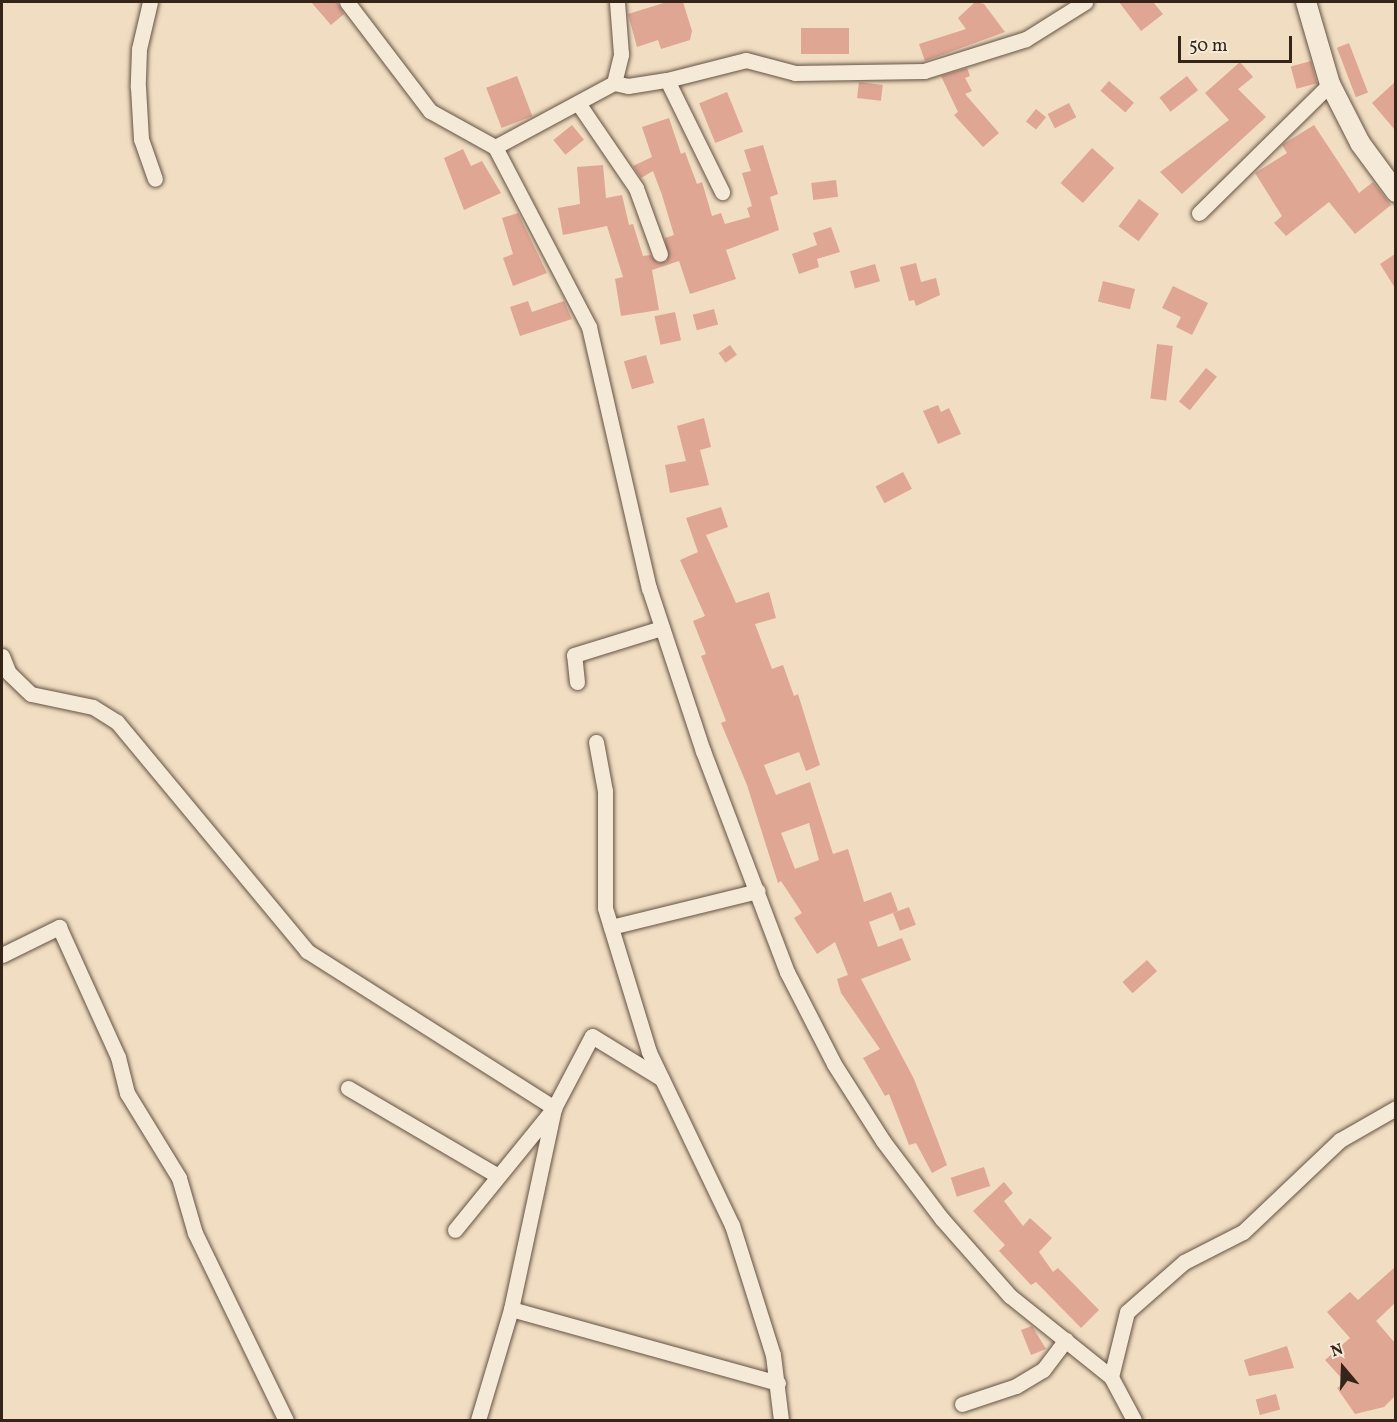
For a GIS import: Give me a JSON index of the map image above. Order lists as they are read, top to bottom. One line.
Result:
{"scale_bar":"50 m","north":"top"}
